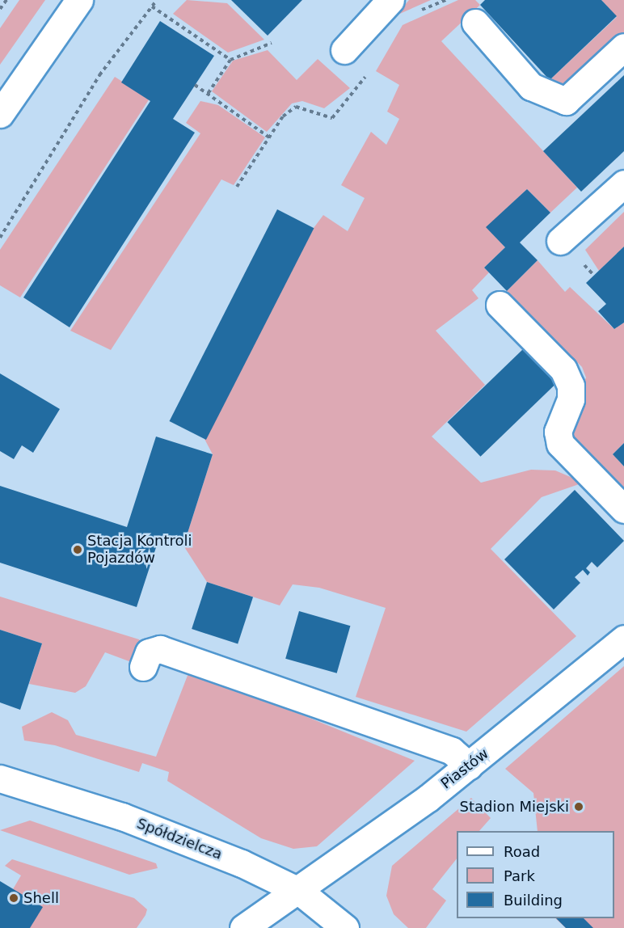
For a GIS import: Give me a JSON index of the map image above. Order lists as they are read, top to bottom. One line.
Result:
{"streets":{"street":["Piastów","Spółdzielcza"]},"crossings":[["Piastów","Spółdzielcza"]],"places":["Stacja Kontroli Pojazdów","Stadion Miejski","Shell"],"legend":["Road","Park","Building"]}
